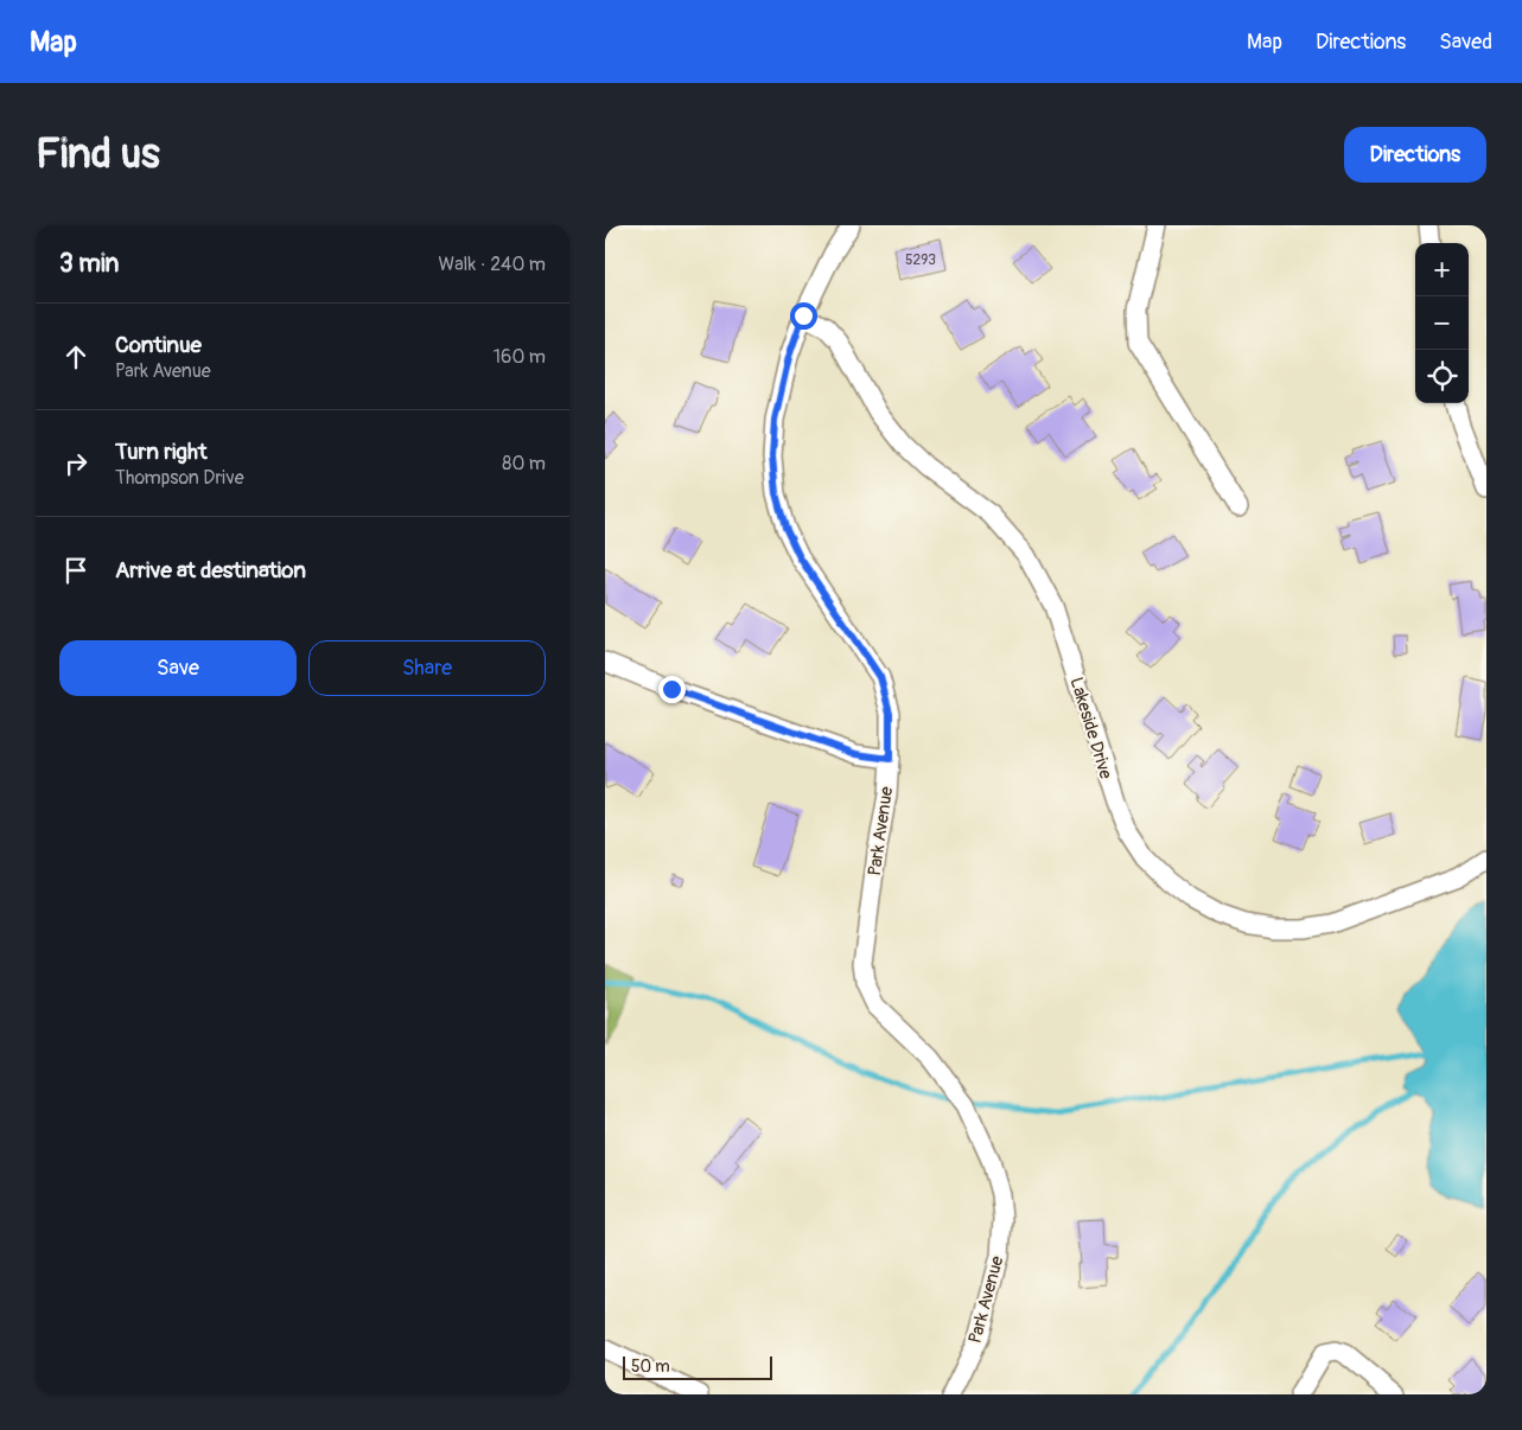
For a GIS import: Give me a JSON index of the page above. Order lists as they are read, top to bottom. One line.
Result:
{"streets":{"street":["Lakeside Drive","Park Avenue"]},"crossings":[["Lakeside Drive","Park Avenue"]],"house_numbers":["5293"],"scale_bar":"50 m","page":{"header":"Map","nav":["Map","Directions","Saved"],"buttons":["Directions",["Save","Share"]],"title":"Find us","heading":["3 min","Walk · 240 m"],"map_buttons":["+","−"],"list":[["Continue","Park Avenue","160 m"],["Turn right","Thompson Drive","80 m"],"Arrive at destination"],"scale":"50 m"}}
